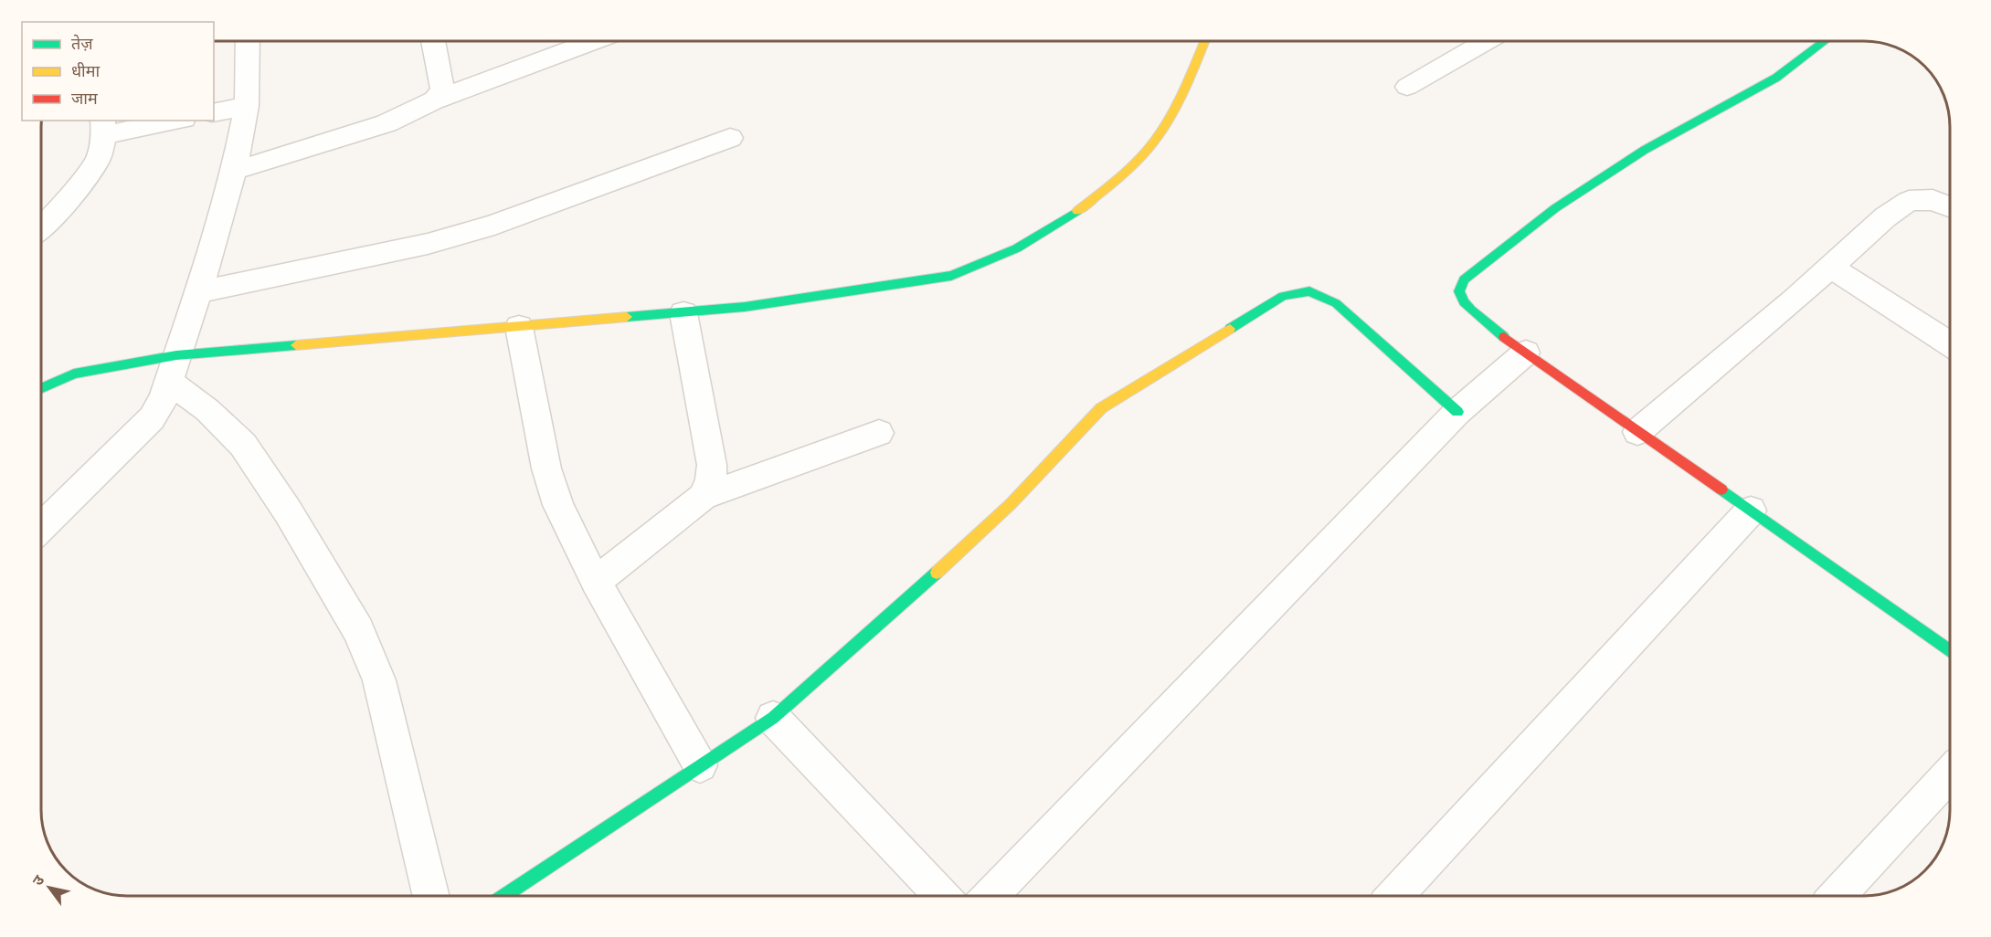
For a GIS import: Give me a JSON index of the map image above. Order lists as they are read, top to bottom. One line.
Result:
{"legend":["तेज़","धीमा","जाम"],"north":"top left"}
